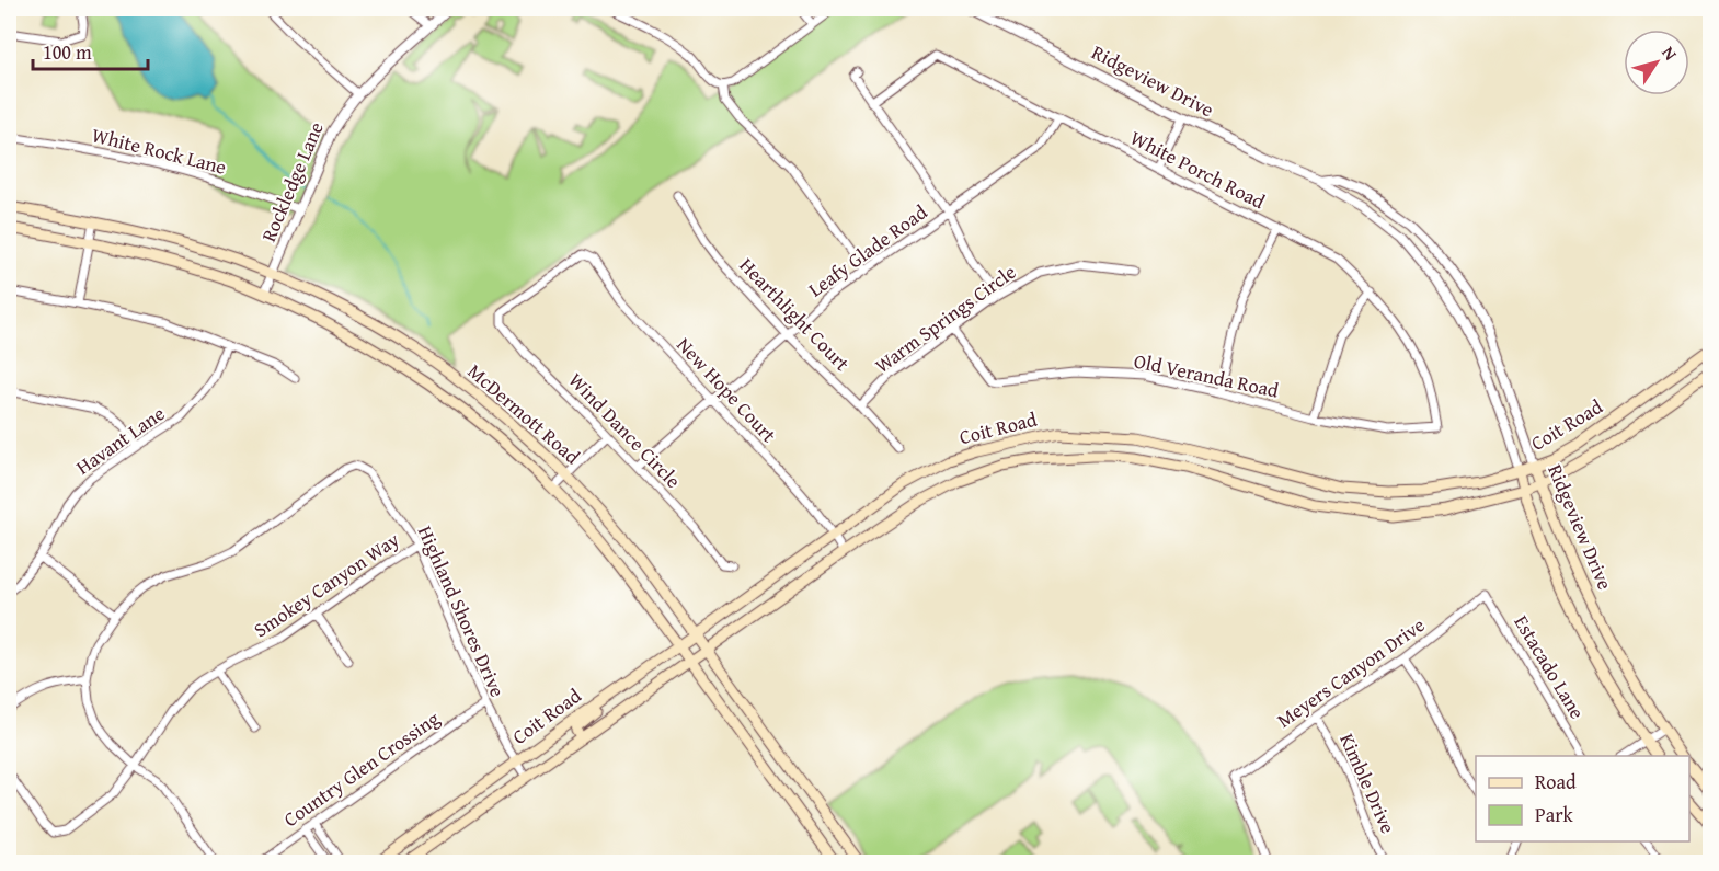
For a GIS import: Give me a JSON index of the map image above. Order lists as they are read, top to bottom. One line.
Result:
{"streets":{"main road":["Ridgeview Drive","McDermott Road","Coit Road"],"street":["White Rock Lane","White Porch Road","Rockledge Lane","Leafy Glade Road","Hearthlight Court","Warm Springs Circle","Old Veranda Road","New Hope Court","Wind Dance Circle","Havant Lane","Smokey Canyon Way","Highland Shores Drive","Estacado Lane","Meyers Canyon Drive","Country Glen Crossing","Kimble Drive"]},"crossings":[["Ridgeview Drive","Coit Road"],["White Rock Lane","Rockledge Lane"],["White Porch Road","Leafy Glade Road"],["White Porch Road","Old Veranda Road"],["Rockledge Lane","McDermott Road"],["Leafy Glade Road","Hearthlight Court"],["Leafy Glade Road","New Hope Court"],["Leafy Glade Road","Wind Dance Circle"],["Hearthlight Court","Warm Springs Circle"],["Warm Springs Circle","Old Veranda Road"],["New Hope Court","Coit Road"],["New Hope Court","Wind Dance Circle"],["McDermott Road","Coit Road"],["Coit Road","Highland Shores Drive"],["Smokey Canyon Way","Highland Shores Drive"],["Highland Shores Drive","Country Glen Crossing"],["Estacado Lane","Meyers Canyon Drive"],["Meyers Canyon Drive","Kimble Drive"]],"legend":["Road","Park"],"scale_bar":"100 m","north":"top right"}
